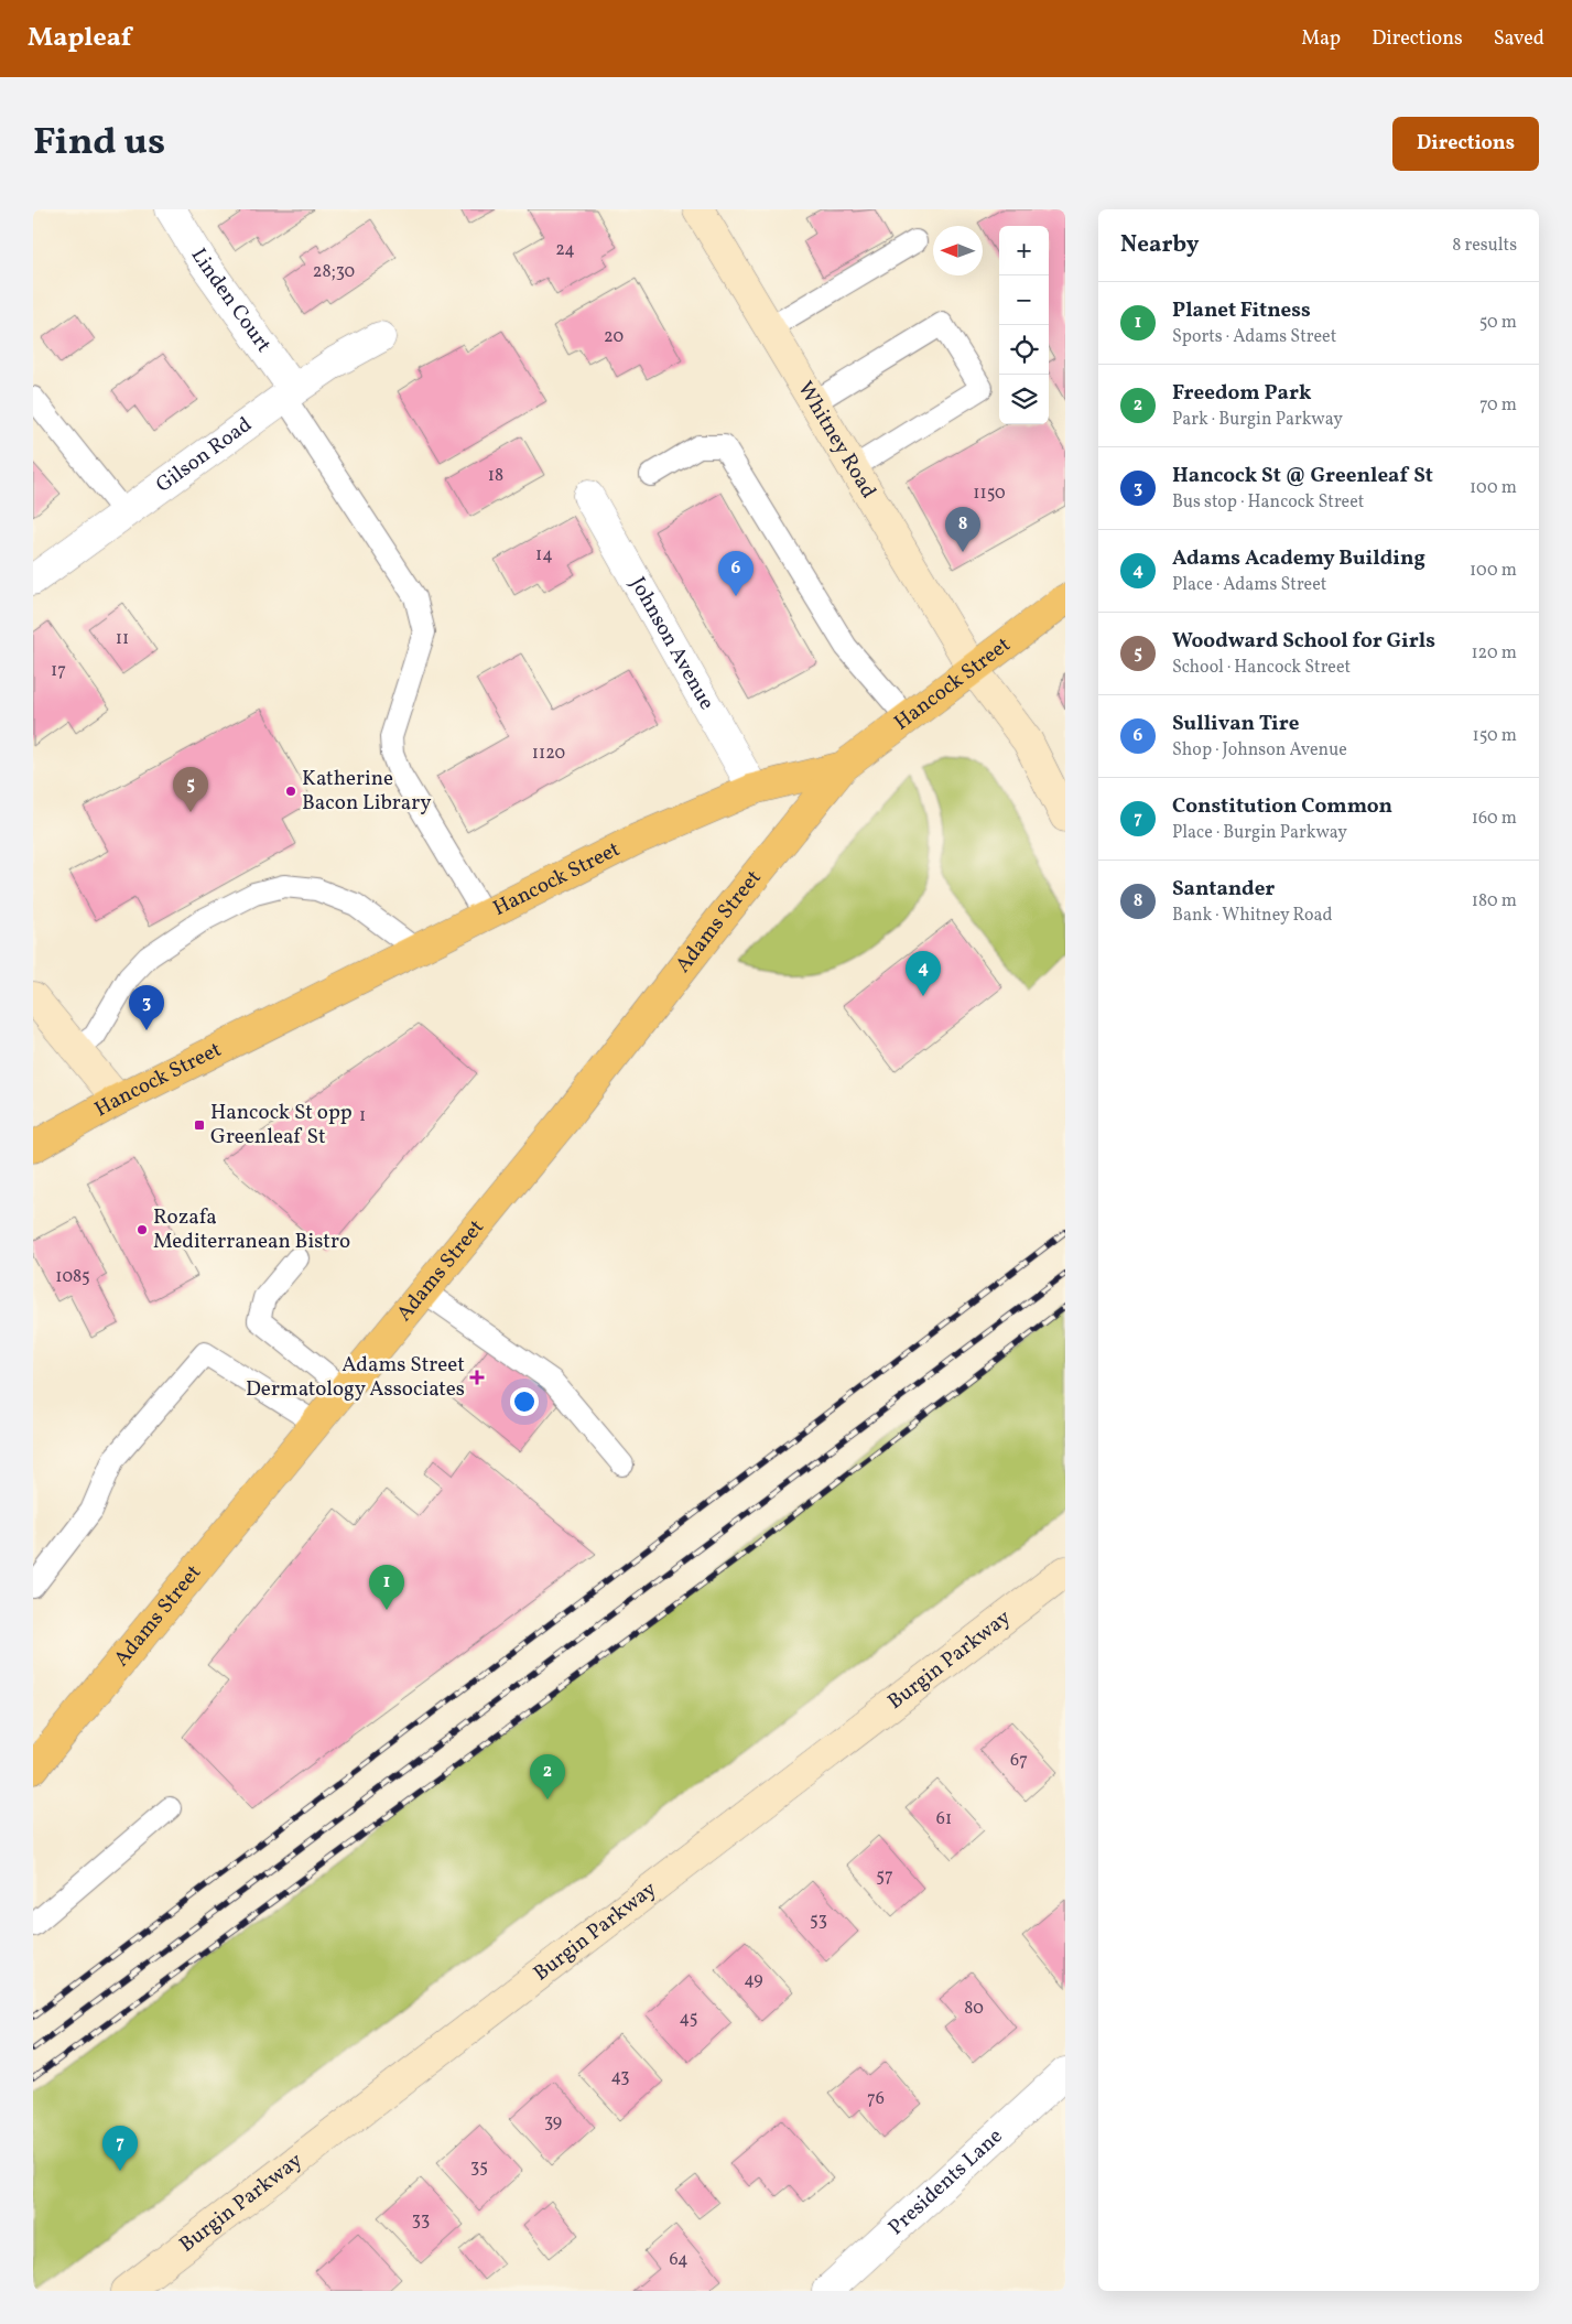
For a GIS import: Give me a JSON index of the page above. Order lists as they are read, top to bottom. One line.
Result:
{"streets":{"main road":["Whitney Road","Hancock Street","Adams Street","Burgin Parkway"],"street":["Linden Court","Gilson Road","Johnson Avenue","Presidents Lane"]},"crossings":[["Linden Court","Gilson Road"],["Whitney Road","Hancock Street"],["Johnson Avenue","Hancock Street"],["Hancock Street","Adams Street"]],"places":{"other":["Katherine Bacon Library","Rozafa Mediterranean Bistro"],"transit":["Hancock St opp Greenleaf St"],"health":["Adams Street Dermatology Associates"]},"house_numbers":["24","28;30","20","18","1150","14","11","17","1120","1","1085","67","61","57","53","49","80","45","43","76","39","35","33","64"],"north":"left","page":{"header":"Mapleaf","nav":["Map","Directions","Saved"],"title":"Find us","buttons":"Directions","heading":["Nearby","8 results"],"map_buttons":["+","−"],"list":[{"mark":"1","name":"Planet Fitness","note":"Sports · Adams Street","value":"50 m"},{"mark":"2","name":"Freedom Park","note":"Park · Burgin Parkway","value":"70 m"},{"mark":"3","name":"Hancock St @ Greenleaf St","note":"Bus stop · Hancock Street","value":"100 m"},{"mark":"4","name":"Adams Academy Building","note":"Place · Adams Street","value":"100 m"},{"mark":"5","name":"Woodward School for Girls","note":"School · Hancock Street","value":"120 m"},{"mark":"6","name":"Sullivan Tire","note":"Shop · Johnson Avenue","value":"150 m"},{"mark":"7","name":"Constitution Common","note":"Place · Burgin Parkway","value":"160 m"},{"mark":"8","name":"Santander","note":"Bank · Whitney Road","value":"180 m"}],"pins":["8","6","5","4","3","1","2","7"]}}
